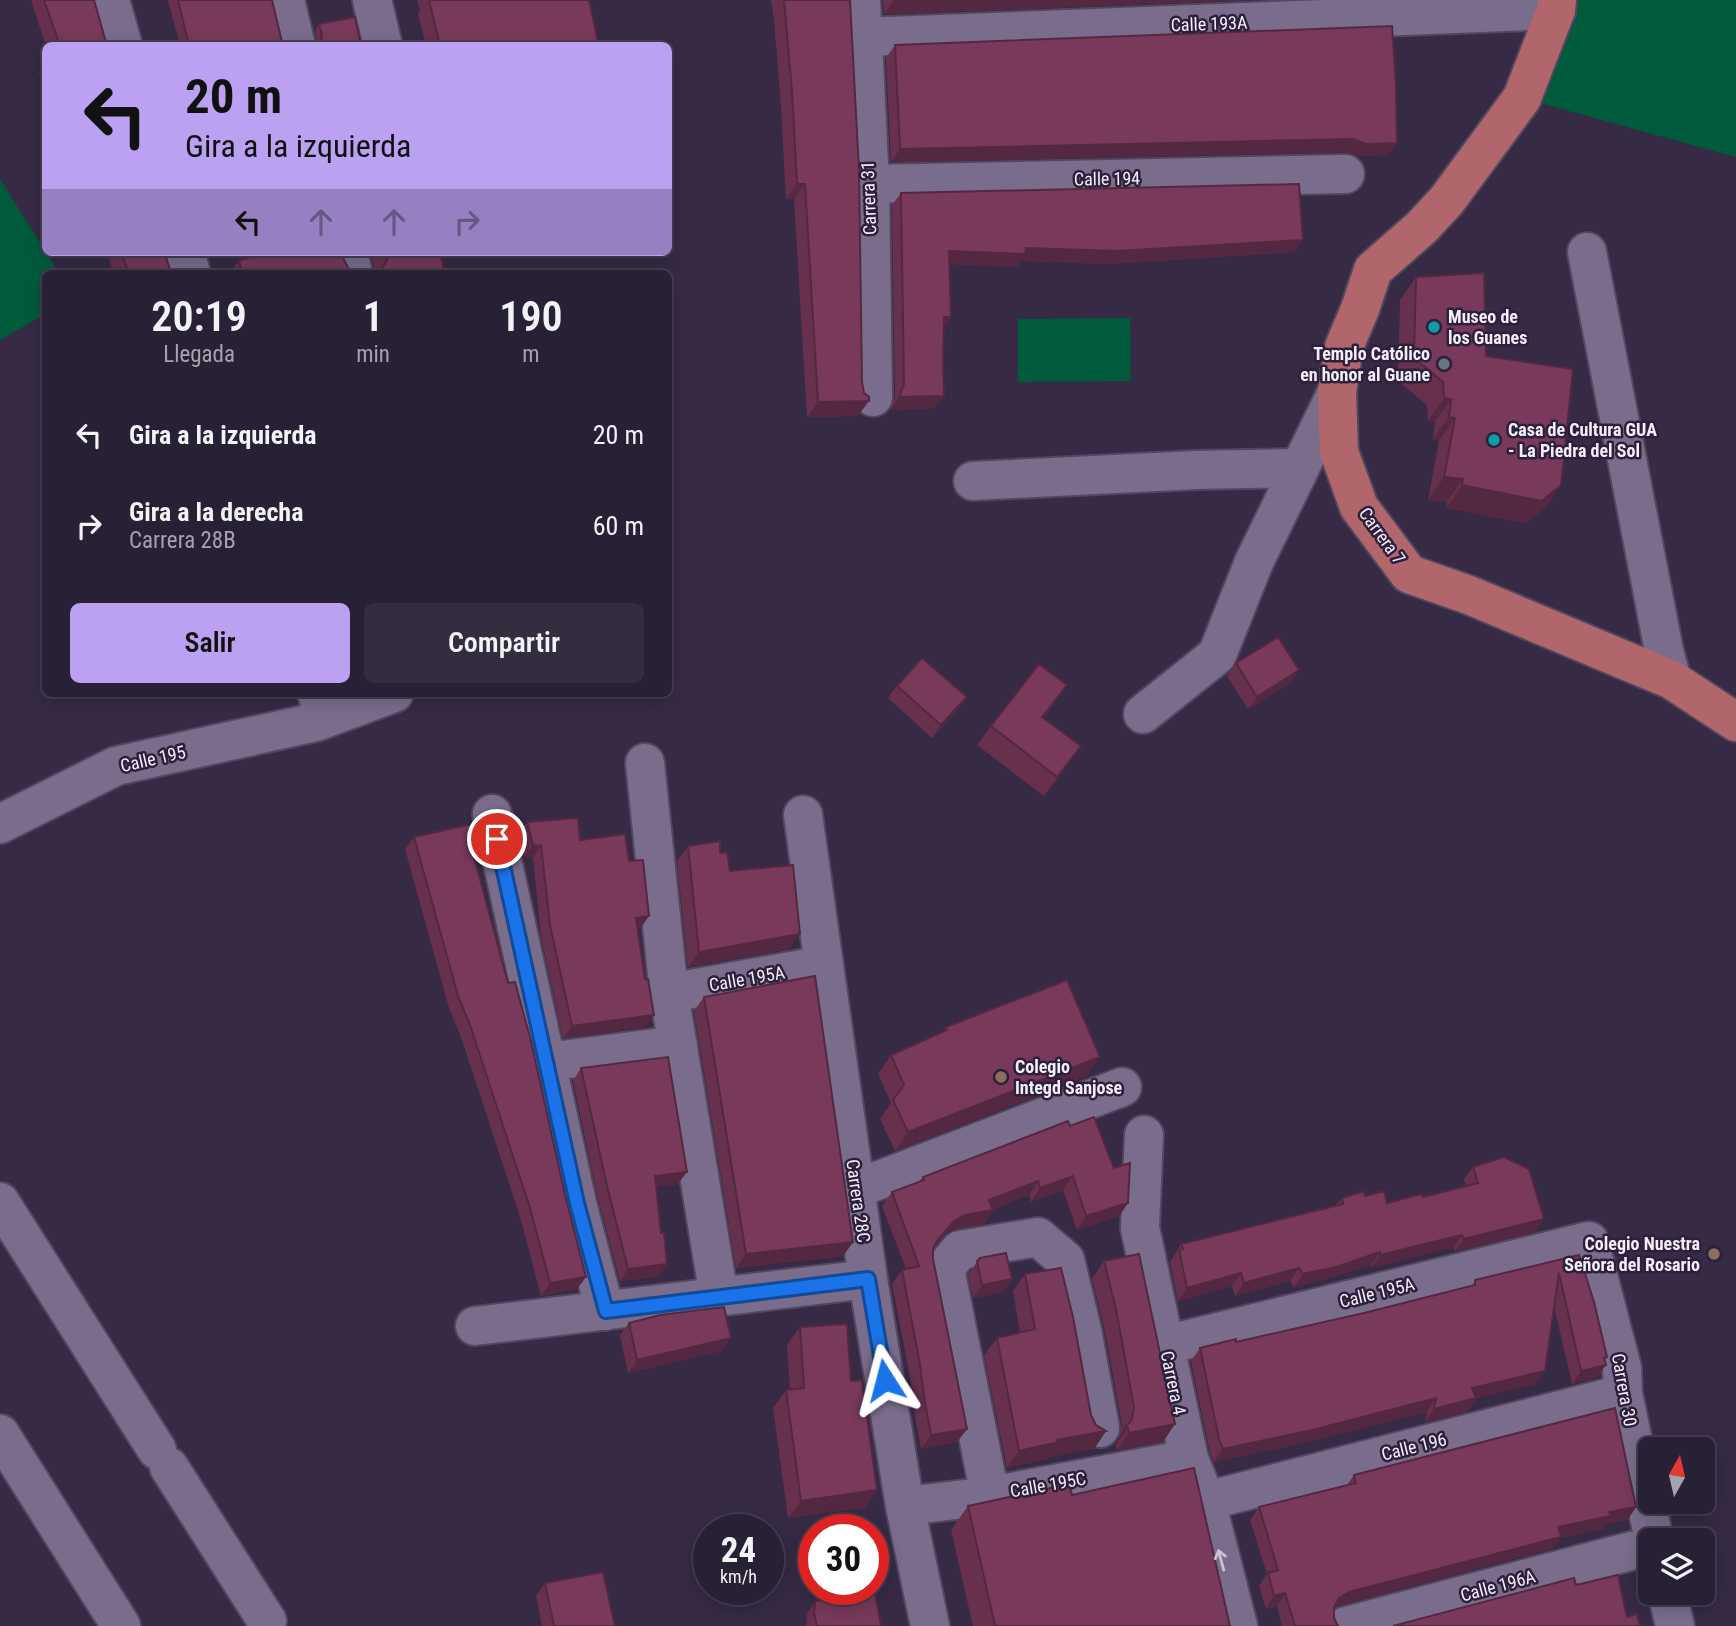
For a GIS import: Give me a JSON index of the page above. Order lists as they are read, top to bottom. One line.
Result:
{"streets":{"main road":["Carrera 7"],"street":["Calle 193A","Calle 194","Carrera 31","Calle 195","Calle 195A","Carrera 28C","Carrera 4","Carrera 30","Calle 196","Calle 195C","Calle 196A"]},"crossings":[["Calle 193A","Carrera 31"],["Calle 193A","Carrera 7"],["Calle 194","Carrera 31"],["Calle 195A","Carrera 28C"],["Calle 195A","Carrera 4"],["Calle 195A","Carrera 30"],["Carrera 28C","Calle 195C"],["Carrera 4","Calle 196"],["Carrera 4","Calle 195C"],["Carrera 30","Calle 196"]],"places":["Museo de los Guanes","Templo Católico en honor al Guane","Casa de Cultura GUA - La Piedra del Sol","Colegio Integd Sanjose","Colegio Nuestra Señora del Rosario"],"north":"top","page":{"turn":["20 m","Gira a la izquierda"],"eta":["20:19","Llegada","1","min","190","m"],"list":[{"name":"Gira a la izquierda","value":"20 m"},{"name":"Gira a la derecha","note":"Carrera 28B","value":"60 m"}],"buttons":["Salir","Compartir"],"speed":"24 km/h","limit":"30"}}
